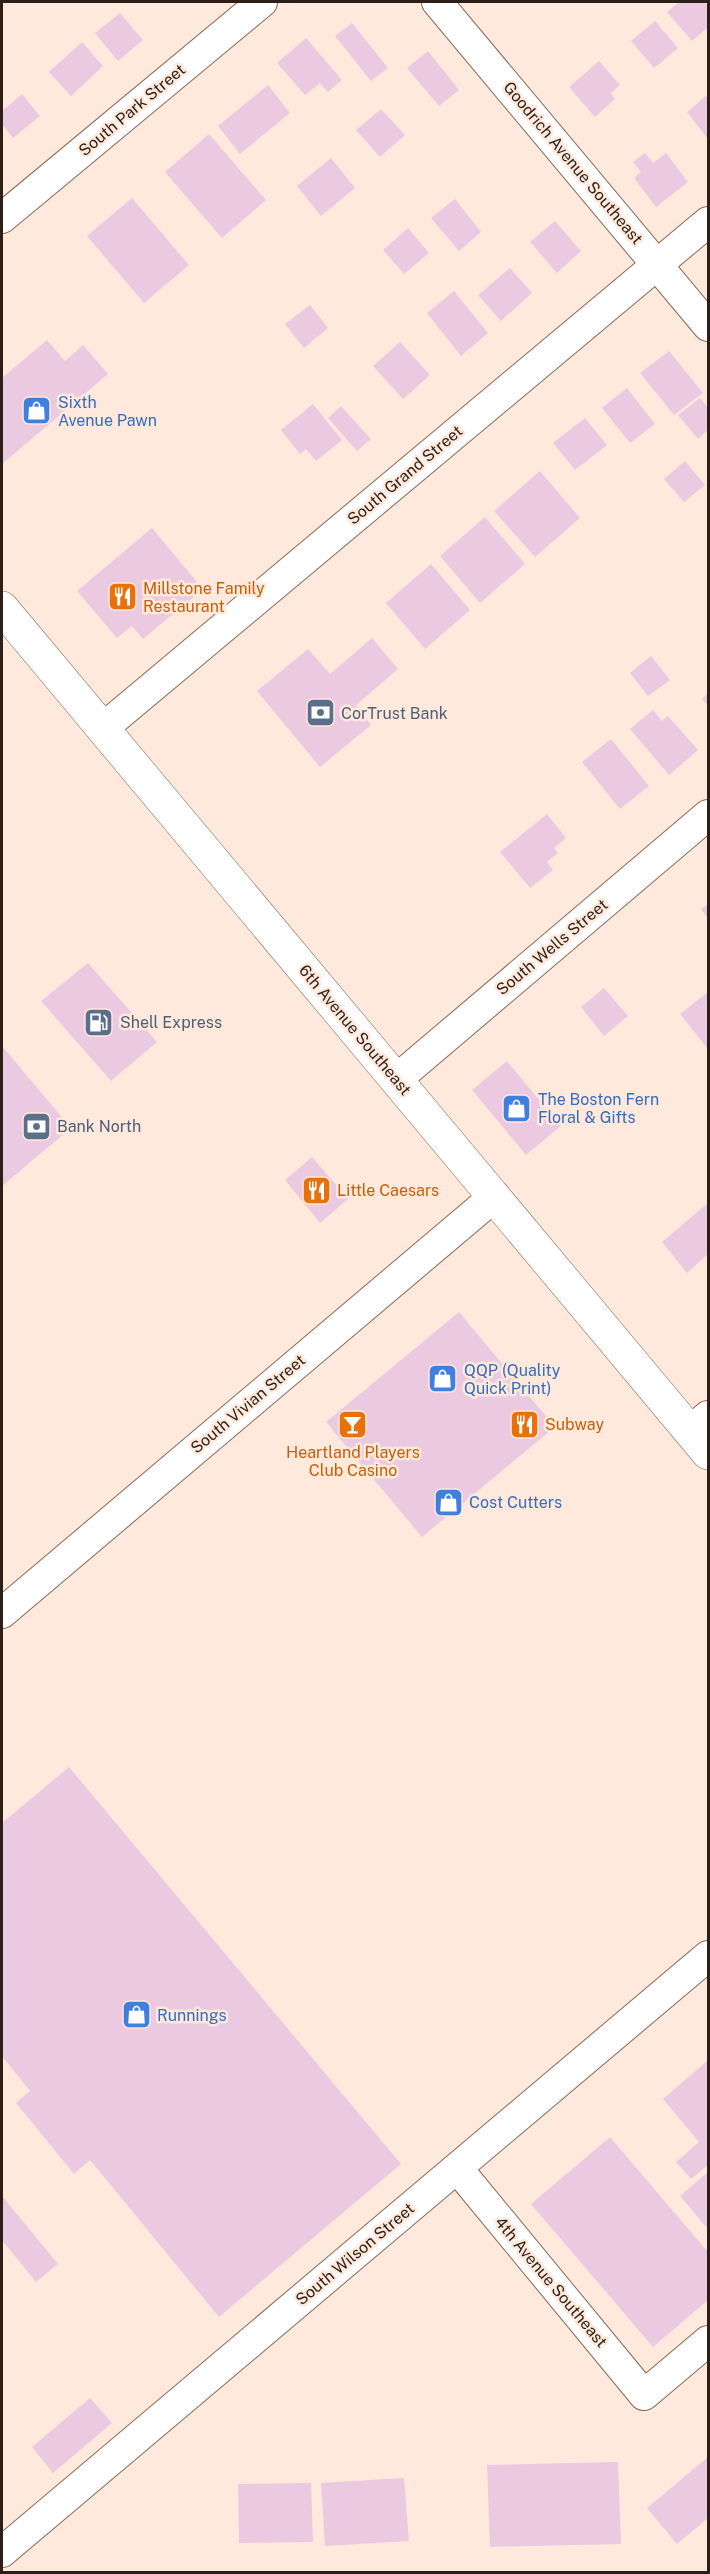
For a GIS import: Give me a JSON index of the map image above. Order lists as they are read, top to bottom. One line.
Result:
{"streets":{"highway":["6th Avenue Southeast"],"street":["South Park Street","Goodrich Avenue Southeast","South Grand Street","South Wells Street","South Vivian Street","South Wilson Street","4th Avenue Southeast"]},"crossings":[["Goodrich Avenue Southeast","South Grand Street"],["South Grand Street","6th Avenue Southeast"],["South Wells Street","6th Avenue Southeast"],["6th Avenue Southeast","South Vivian Street"],["South Wilson Street","4th Avenue Southeast"]],"places":{"shop":["Sixth Avenue Pawn","The Boston Fern Floral & Gifts","QQP (Quality Quick Print)","Cost Cutters","Runnings"],"restaurant":["Millstone Family Restaurant","Little Caesars","Subway"],"bank":["CorTrust Bank","Bank North"],"fuel station":["Shell Express"],"bar":["Heartland Players Club Casino"]}}
